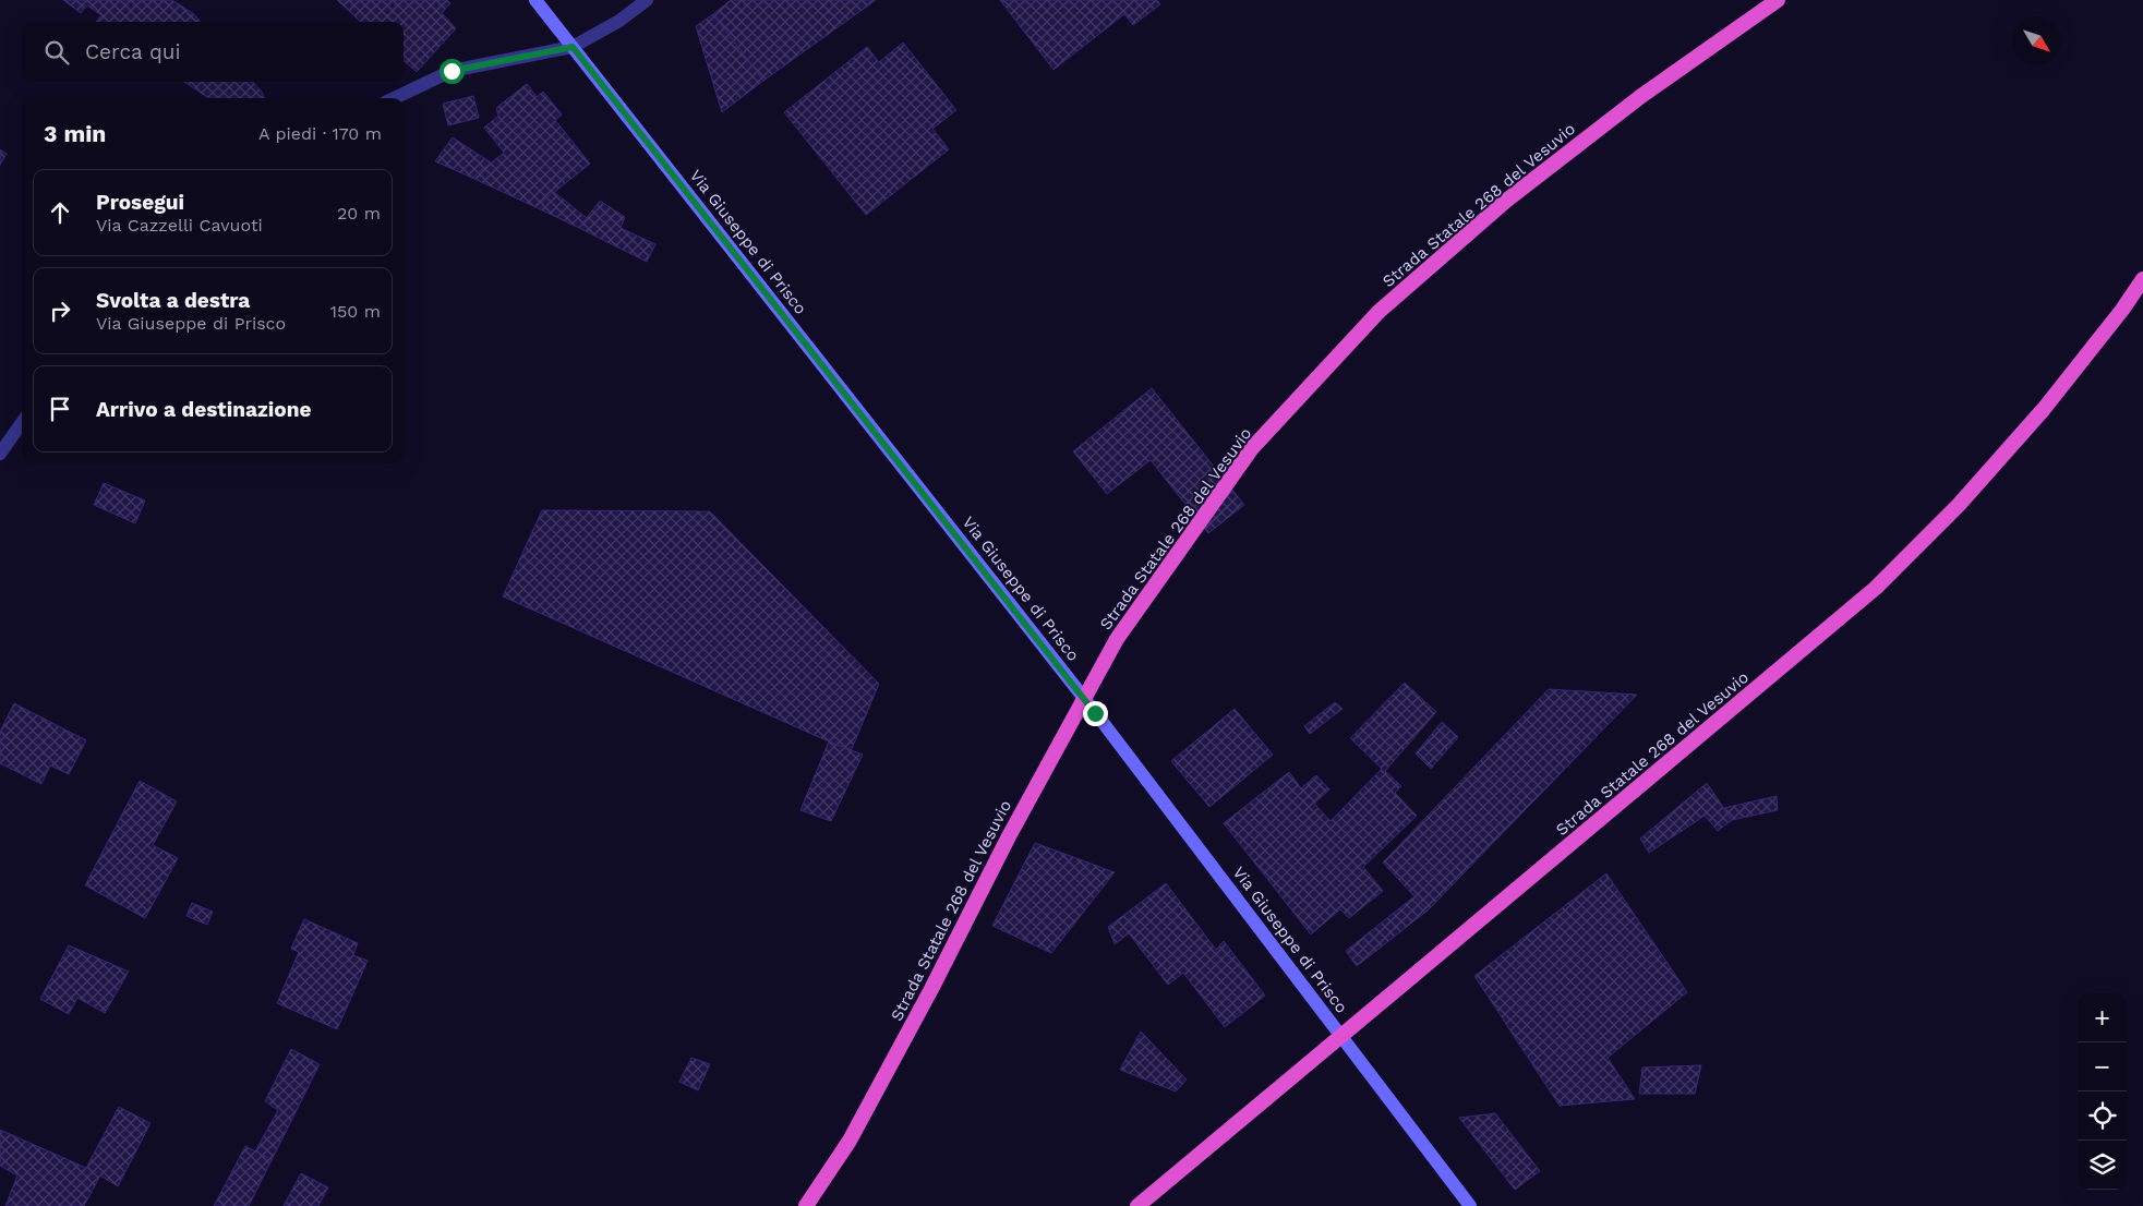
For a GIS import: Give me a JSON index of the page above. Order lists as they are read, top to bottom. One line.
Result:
{"streets":{"highway":["Strada Statale 268 del Vesuvio"],"main road":["Via Giuseppe di Prisco"]},"north":"bottom right","page":{"search":"Cerca qui","heading":["3 min","A piedi · 170 m"],"list":[["Prosegui","Via Cazzelli Cavuoti","20 m"],["Svolta a destra","Via Giuseppe di Prisco","150 m"],"Arrivo a destinazione"],"map_buttons":["+","−"]}}
